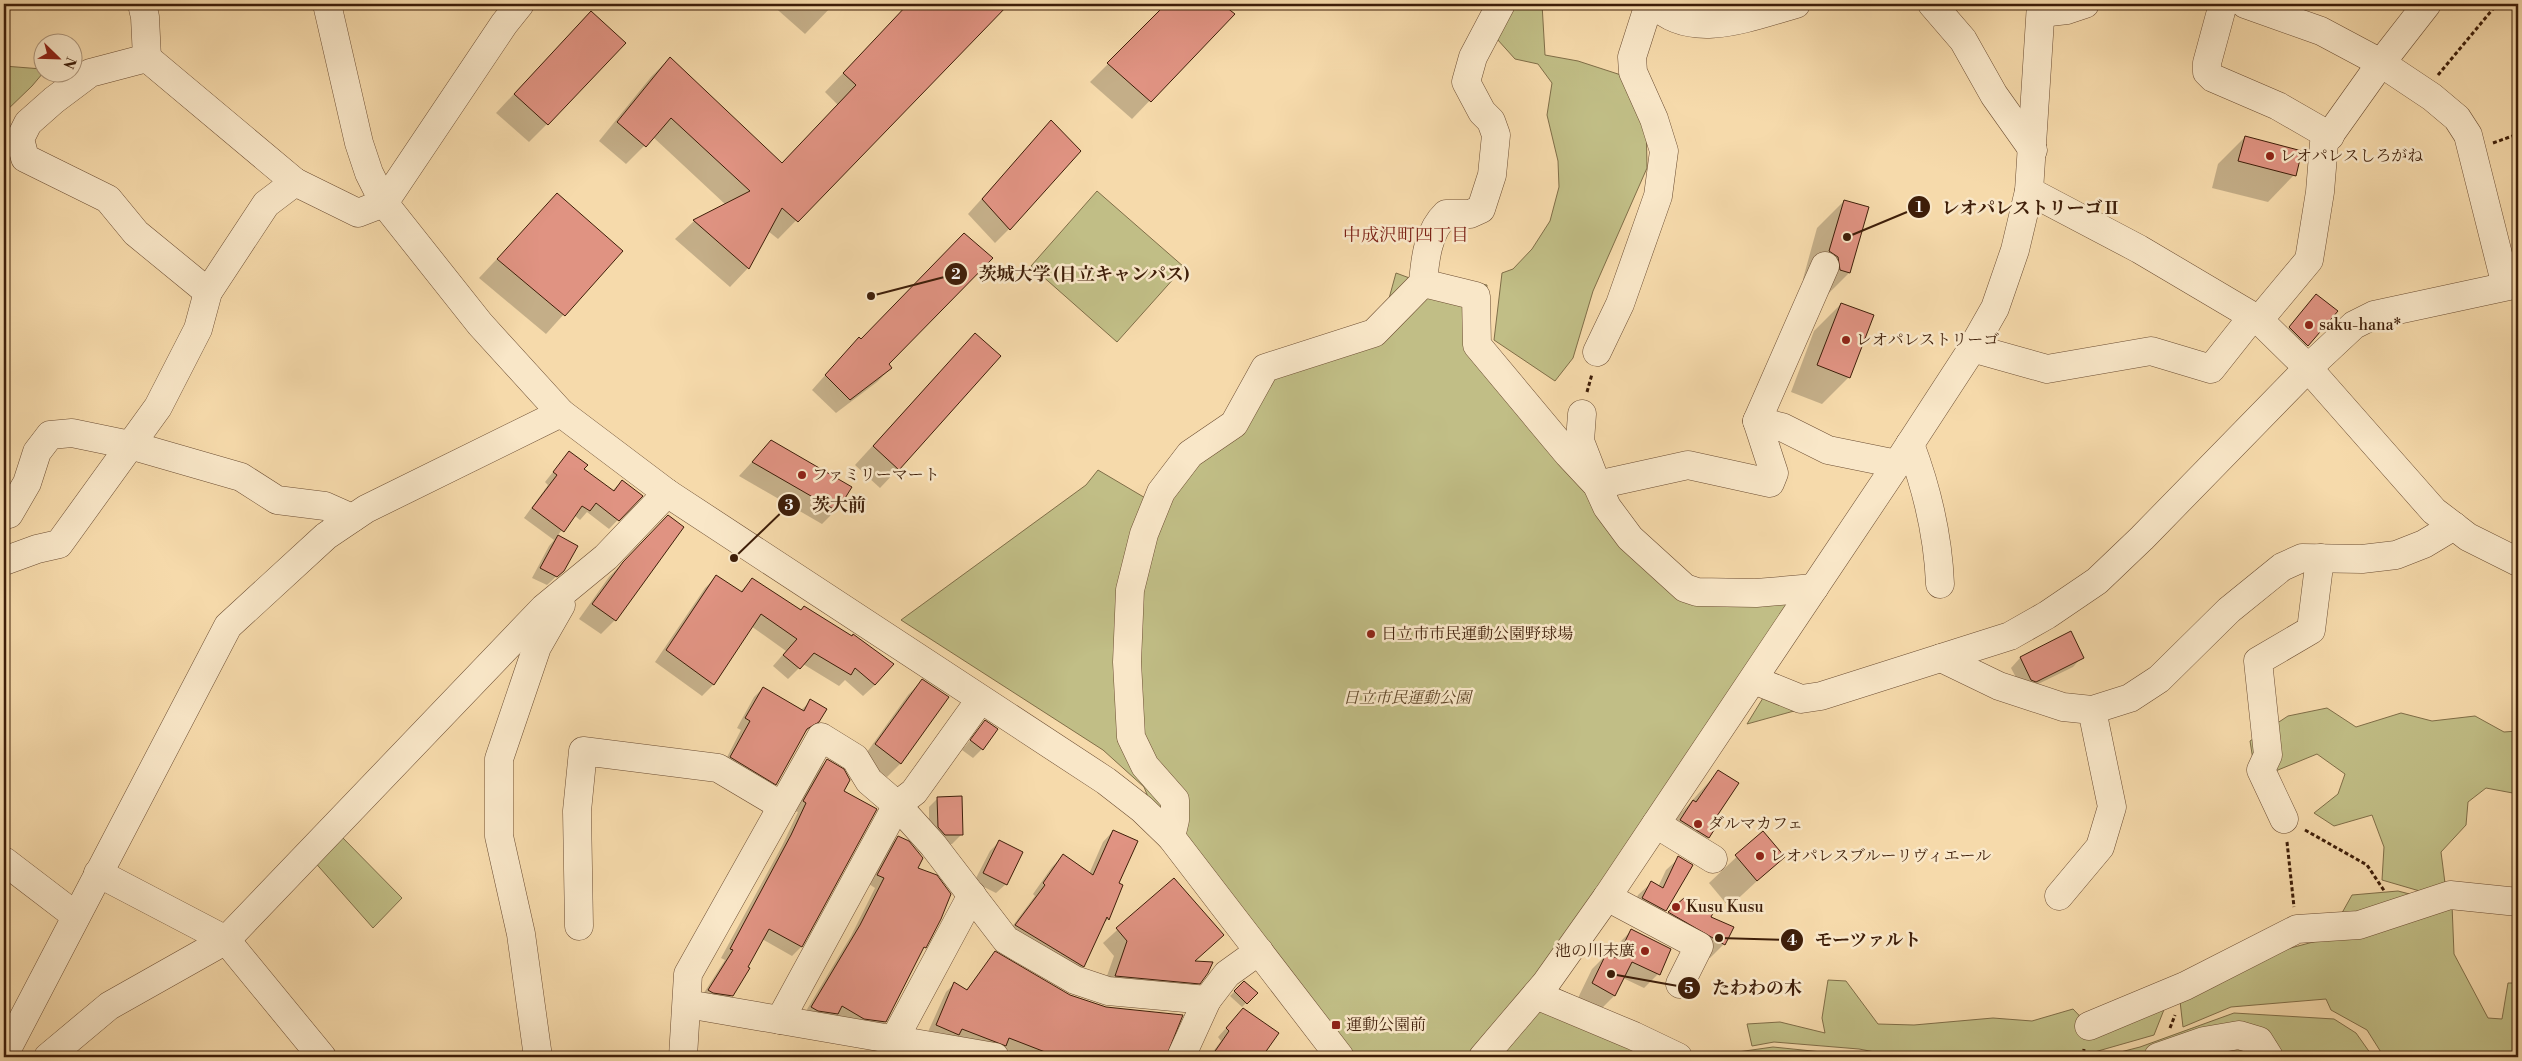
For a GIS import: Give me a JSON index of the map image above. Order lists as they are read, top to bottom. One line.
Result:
{"districts":["中成沢町四丁目"],"parks":["日立市民運動公園"],"places":{"other":["レオパレスしろがね","レオパレストリーゴⅡ","茨城大学 (日立キャンパス)","saku-hana*","レオパレストリーゴ","ファミリーマート","茨大前","日立市市民運動公園野球場","ダルマカフェ","レオパレスブルーリヴィエール","Kusu Kusu","モーツァルト","池の川末廣","たわわの木"],"transit":["運動公園前"]},"north":"bottom right"}
